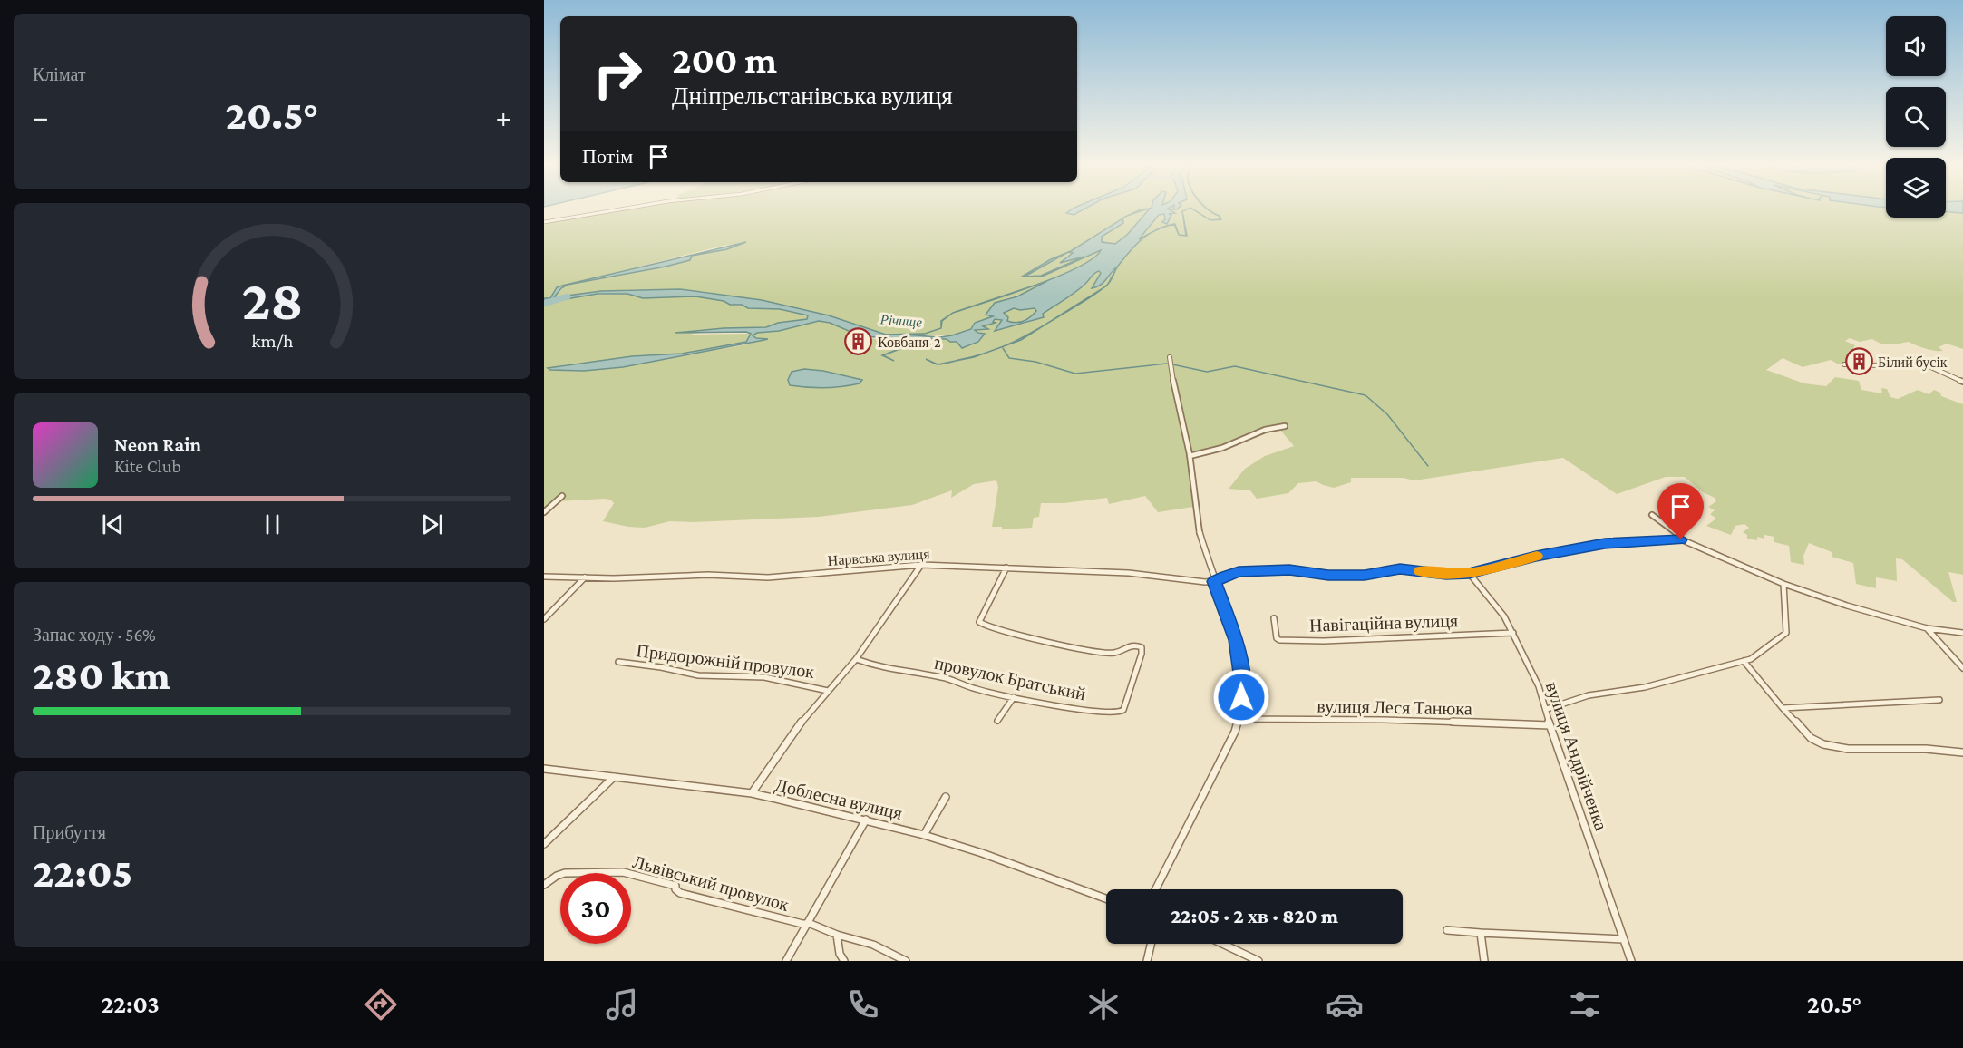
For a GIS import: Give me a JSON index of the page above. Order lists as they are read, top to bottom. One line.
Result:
{"streets":{"street":["Нарвська вулиця","Навігаційна вулиця","Придорожній провулок","провулок Братський","вулиця Леся Танюка","вулиця Андрійченка","Доблесна вулиця","Львівський провулок"]},"crossings":[["Нарвська вулиця","Придорожній провулок"],["Нарвська вулиця","провулок Братський"],["Навігаційна вулиця","вулиця Андрійченка"],["Придорожній провулок","провулок Братський"],["Придорожній провулок","Доблесна вулиця"],["вулиця Леся Танюка","вулиця Андрійченка"]],"water":["Річище"],"places":{"building":["Ковбаня-2","Білий бусік"]},"page":{"tile":["Клімат",["Запас ходу · 56%","280 km"],["Прибуття","22:05"]],"turn":["200 m","Дніпрельстанівська вулиця"],"heat":["−","20.5°","+"],"then":"Потім","song":["Neon Rain","Kite Club"],"limit":"30","trip":"22:05 · 2 хв · 820 m","tabs":["22:03","20.5°"],"gauge":["28","km/h"]}}
